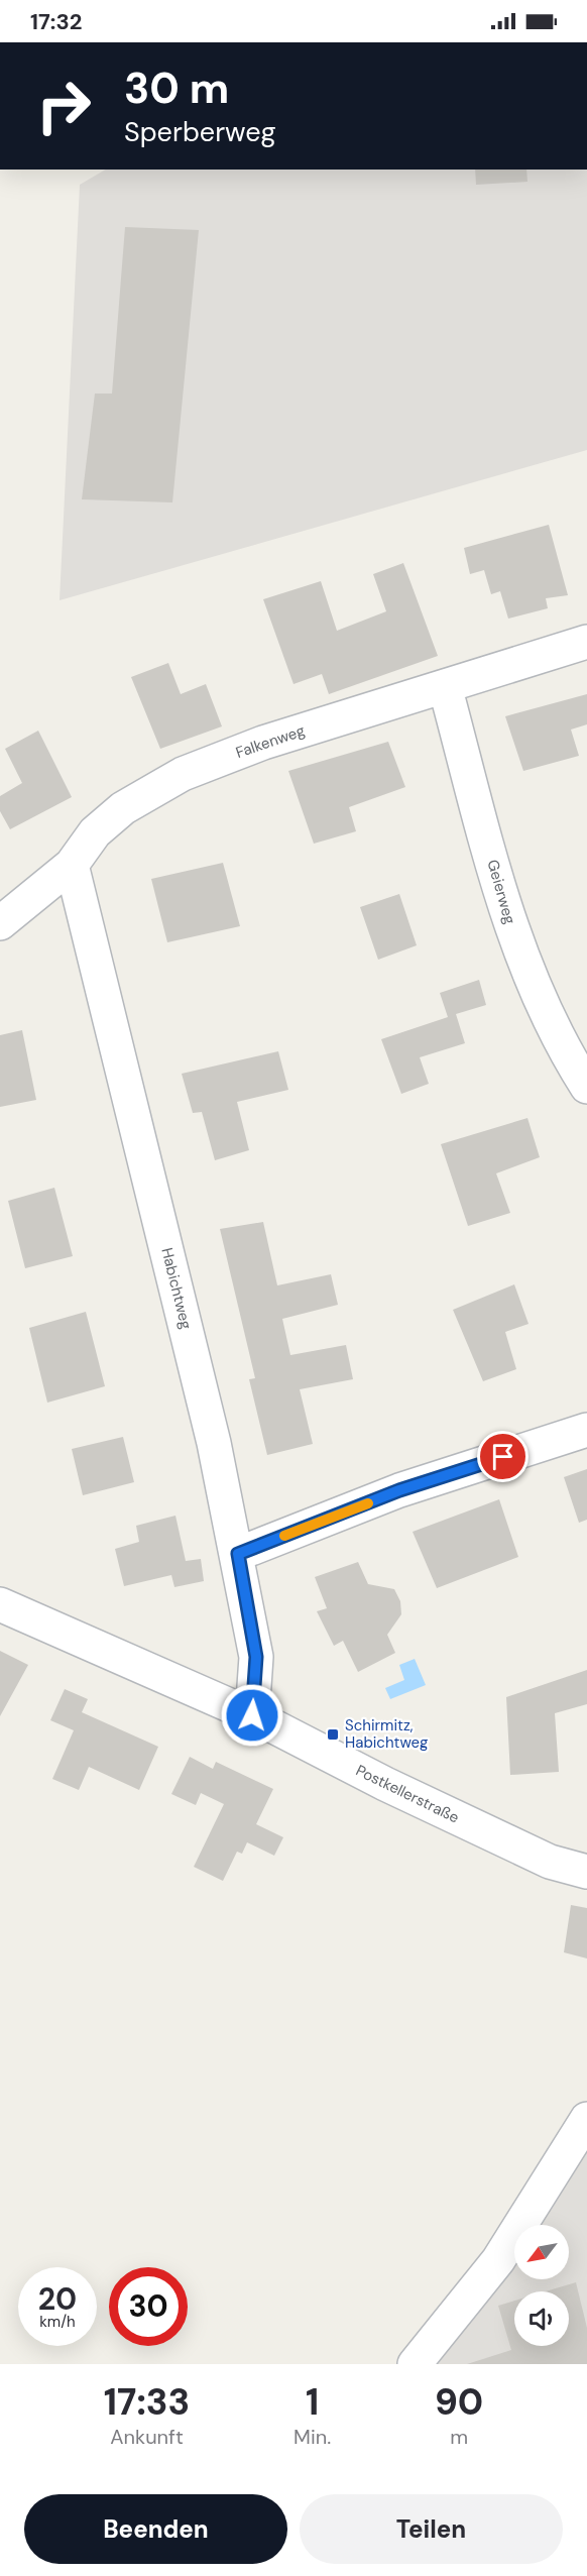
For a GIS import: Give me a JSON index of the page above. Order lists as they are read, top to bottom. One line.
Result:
{"streets":{"street":["Falkenweg","Geierweg","Habichtweg","Postkellerstraße"]},"crossings":[["Falkenweg","Geierweg"],["Falkenweg","Habichtweg"],["Habichtweg","Postkellerstraße"]],"places":{"transit":["Schirmitz, Habichtweg"]},"north":"bottom left","page":{"status":"17:32","turn":["30 m","Sperberweg"],"speed":"20 km/h","limit":"30","eta":["17:33","Ankunft","1","Min.","90","m"],"buttons":["Beenden","Teilen"]}}
